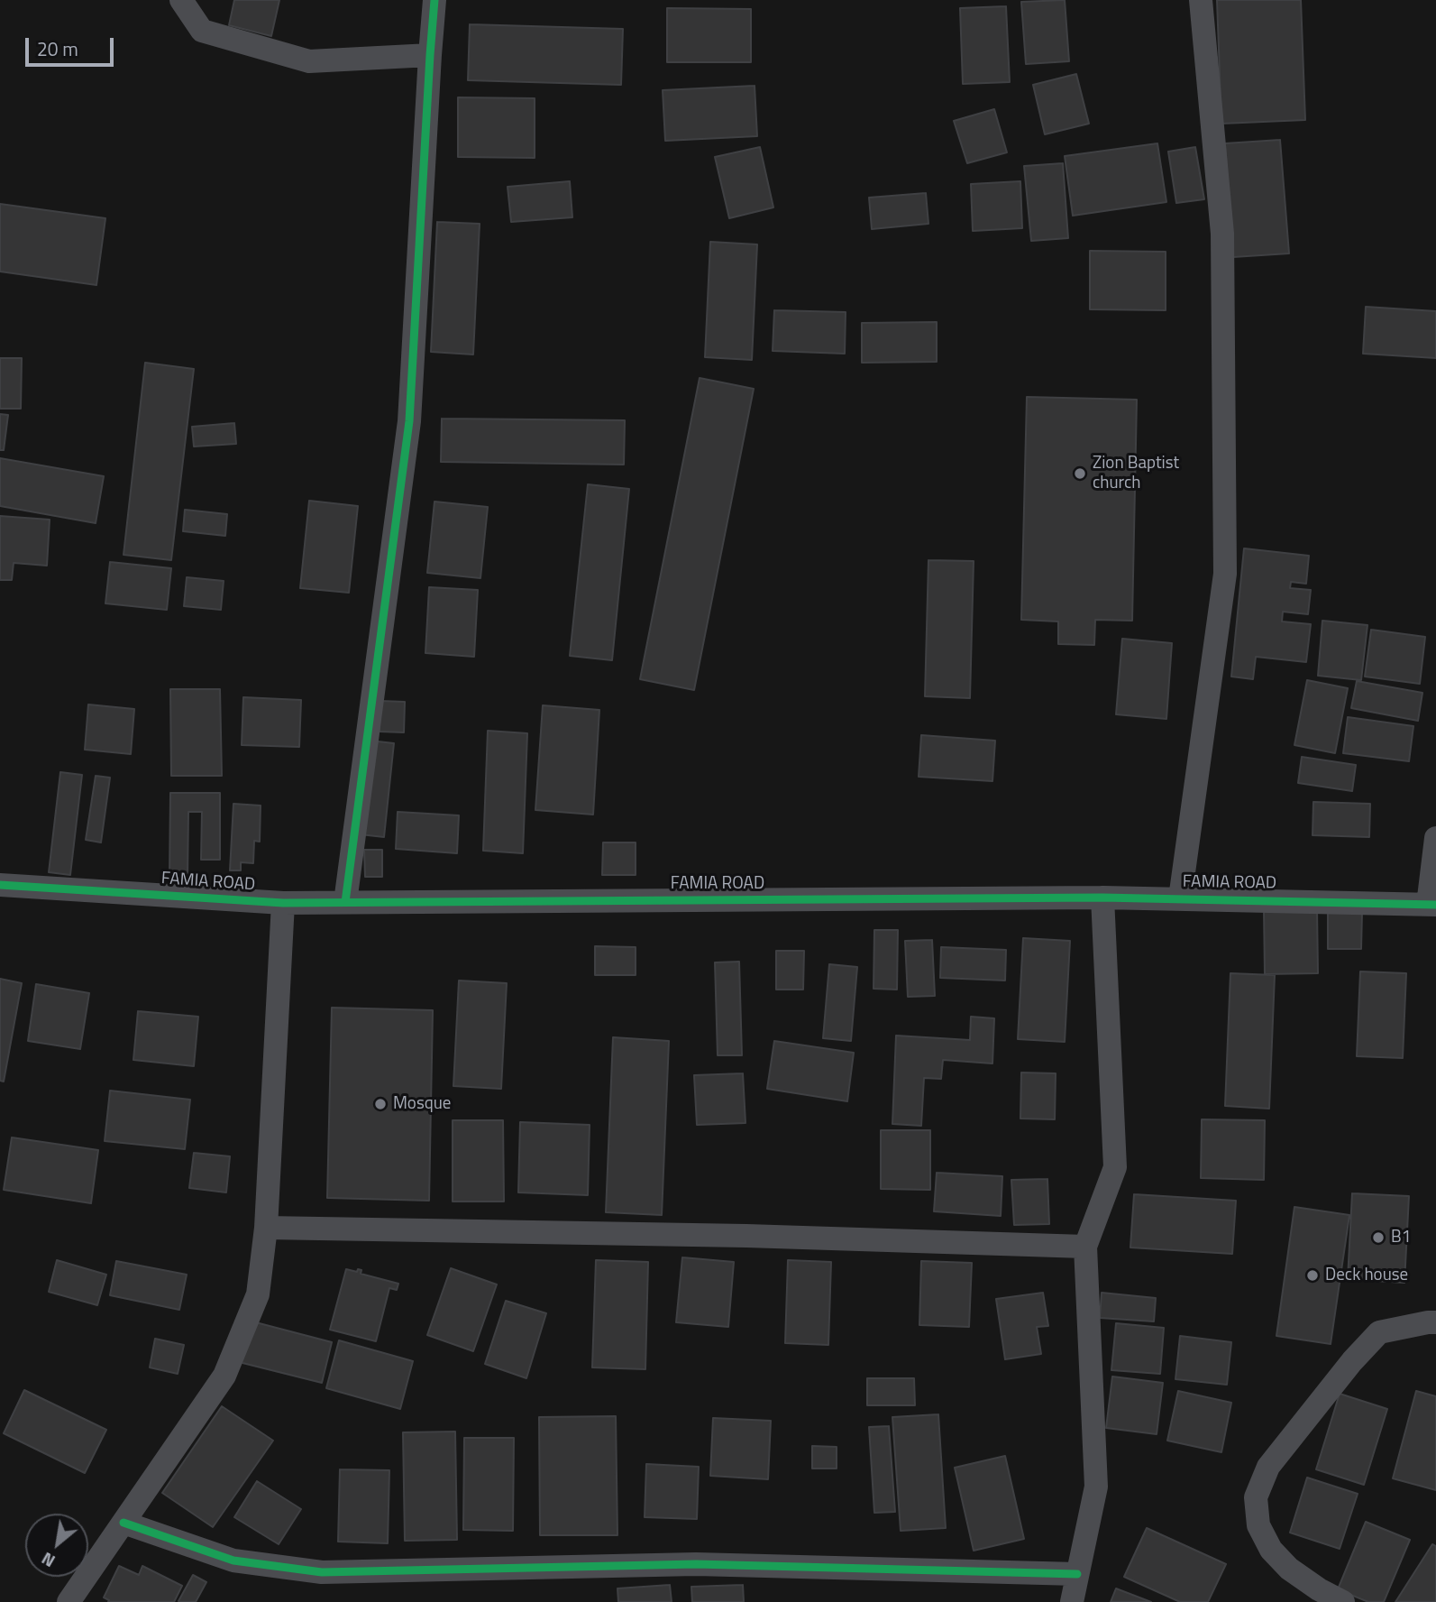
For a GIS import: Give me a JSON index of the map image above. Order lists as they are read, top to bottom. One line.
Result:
{"streets":{"street":["FAMIA ROAD"]},"places":["Zion Baptist church","Mosque","B1","Deck house"],"scale_bar":"20 m","north":"bottom left"}
